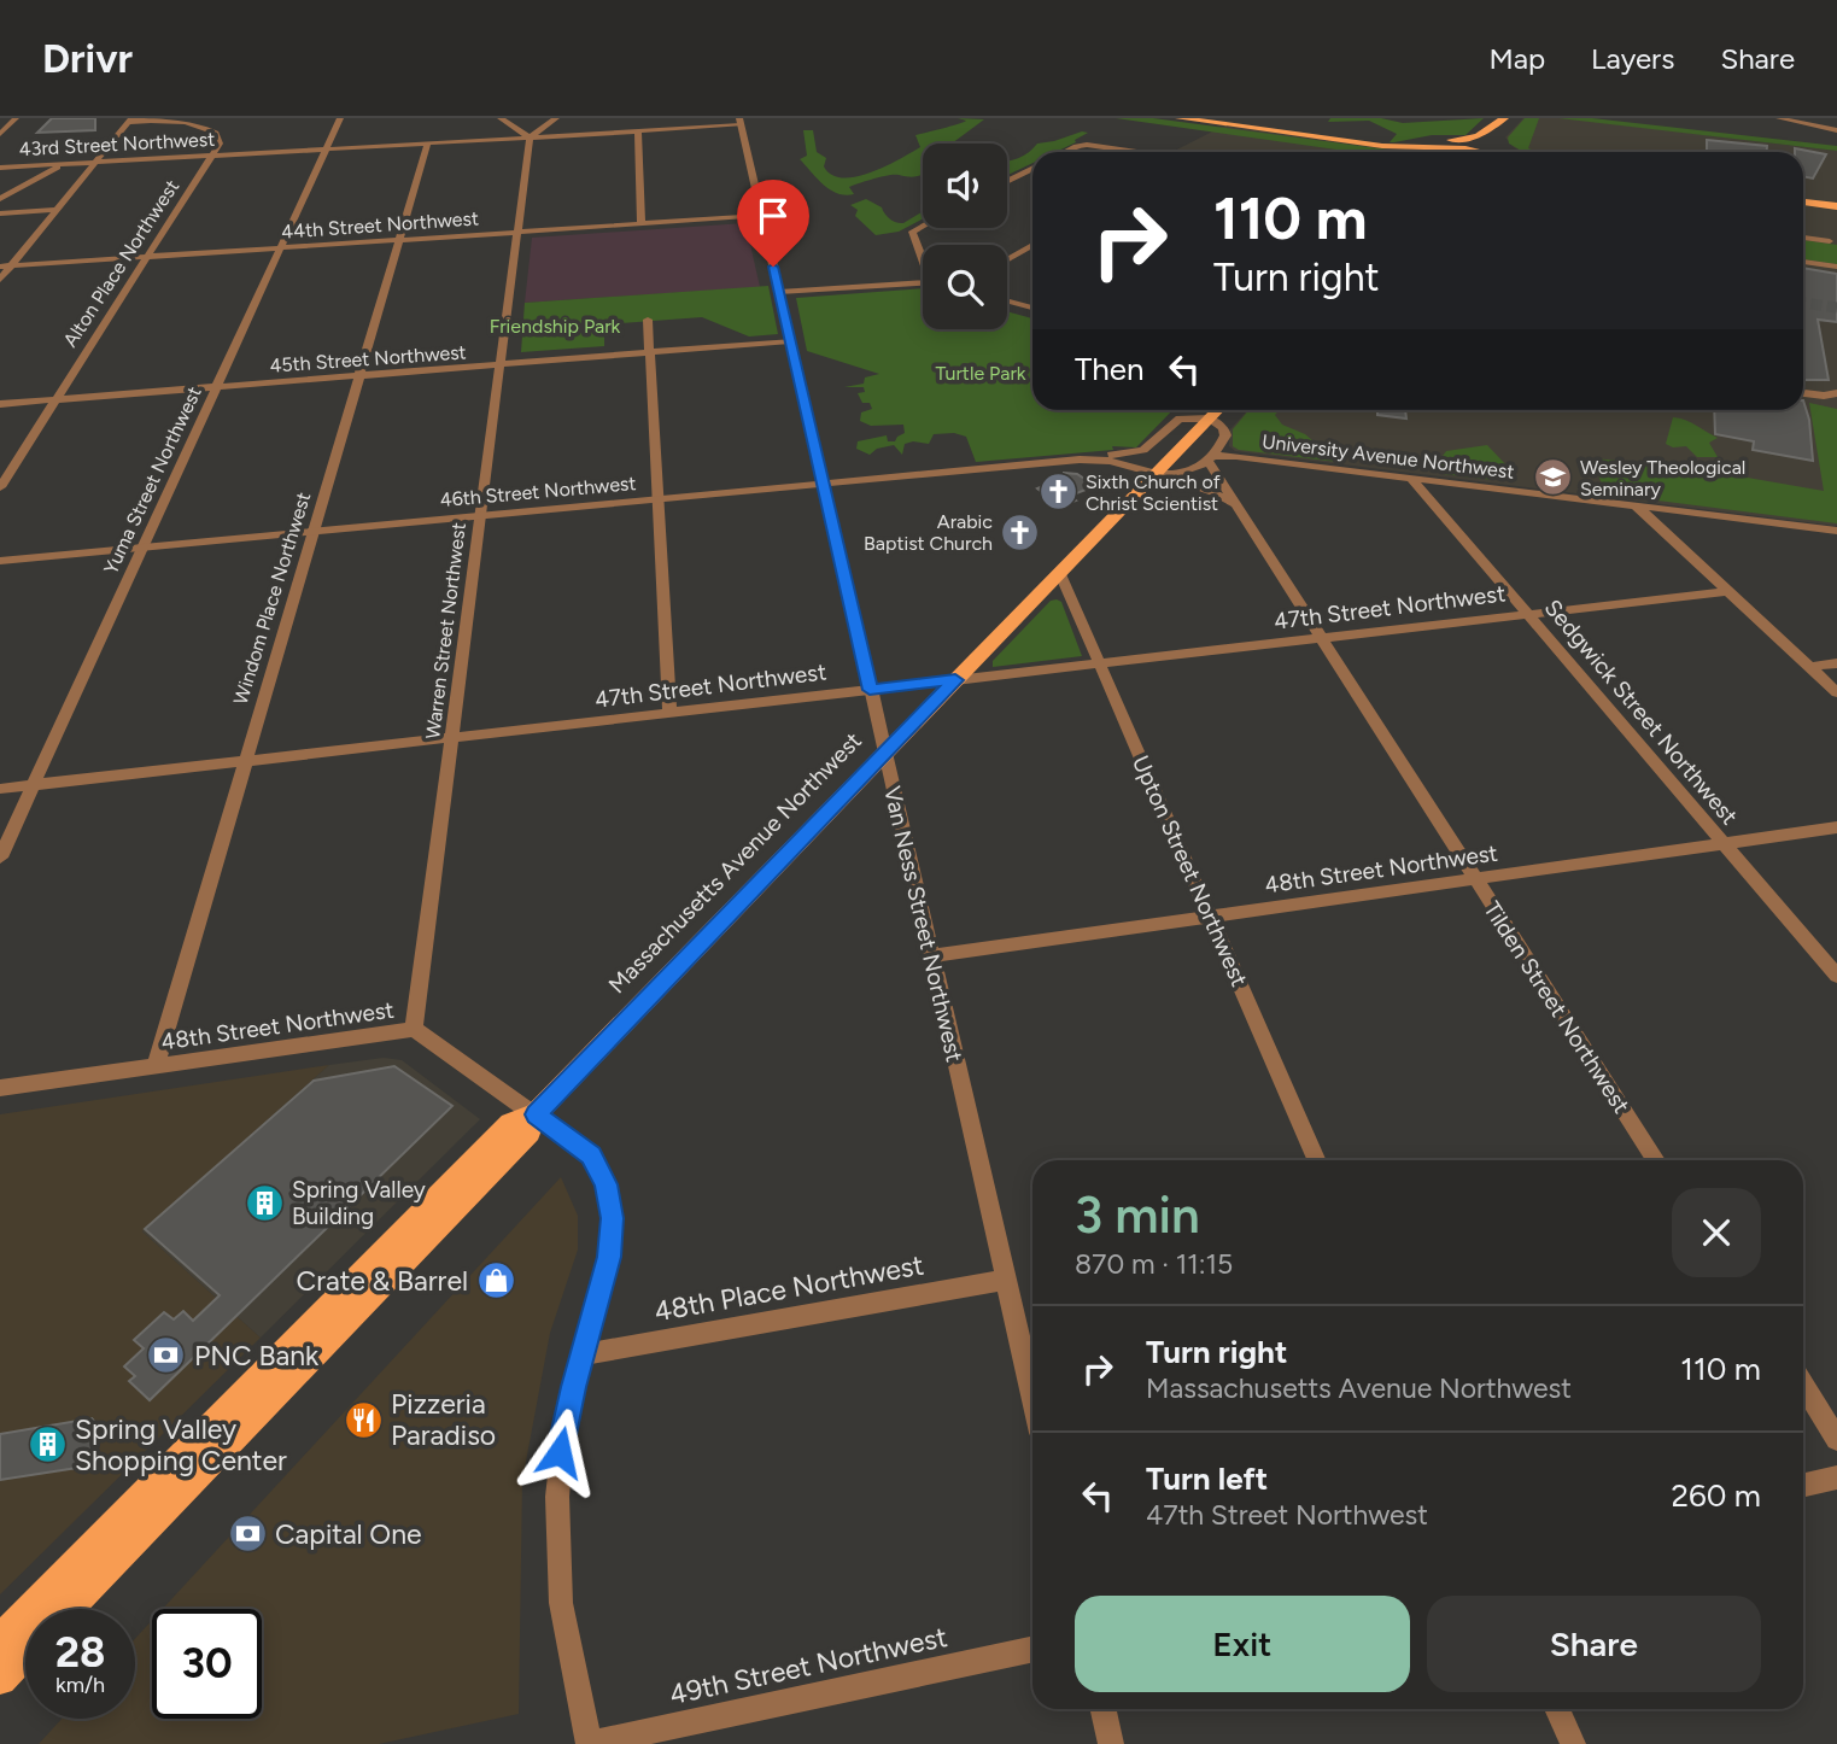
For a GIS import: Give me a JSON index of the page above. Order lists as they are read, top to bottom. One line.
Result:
{"streets":{"main road":["Massachusetts Avenue Northwest"],"street":["43rd Street Northwest","44th Street Northwest","Alton Place Northwest","45th Street Northwest","University Avenue Northwest","Yuma Street Northwest","46th Street Northwest","Windom Place Northwest","47th Street Northwest","Warren Street Northwest","Sedgwick Street Northwest","48th Street Northwest","Upton Street Northwest","Van Ness Street Northwest","Tilden Street Northwest","48th Place Northwest","49th Street Northwest"]},"crossings":[["43rd Street Northwest","Alton Place Northwest"],["43rd Street Northwest","Yuma Street Northwest"],["43rd Street Northwest","Windom Place Northwest"],["43rd Street Northwest","Warren Street Northwest"],["43rd Street Northwest","Van Ness Street Northwest"],["44th Street Northwest","Alton Place Northwest"],["44th Street Northwest","Yuma Street Northwest"],["44th Street Northwest","Windom Place Northwest"],["44th Street Northwest","Warren Street Northwest"],["44th Street Northwest","Van Ness Street Northwest"],["Alton Place Northwest","45th Street Northwest"],["45th Street Northwest","Yuma Street Northwest"],["45th Street Northwest","Windom Place Northwest"],["45th Street Northwest","Warren Street Northwest"],["45th Street Northwest","Van Ness Street Northwest"],["University Avenue Northwest","Sedgwick Street Northwest"],["University Avenue Northwest","Tilden Street Northwest"],["Yuma Street Northwest","46th Street Northwest"],["Yuma Street Northwest","47th Street Northwest"],["46th Street Northwest","Windom Place Northwest"],["46th Street Northwest","Warren Street Northwest"],["46th Street Northwest","Van Ness Street Northwest"],["Windom Place Northwest","47th Street Northwest"],["Windom Place Northwest","48th Street Northwest"],["47th Street Northwest","Warren Street Northwest"],["47th Street Northwest","Sedgwick Street Northwest"],["47th Street Northwest","Massachusetts Avenue Northwest"],["47th Street Northwest","Upton Street Northwest"],["47th Street Northwest","Van Ness Street Northwest"],["47th Street Northwest","Tilden Street Northwest"],["Warren Street Northwest","48th Street Northwest"],["Sedgwick Street Northwest","48th Street Northwest"],["Massachusetts Avenue Northwest","48th Street Northwest"],["Massachusetts Avenue Northwest","Upton Street Northwest"],["Massachusetts Avenue Northwest","Van Ness Street Northwest"],["48th Street Northwest","Upton Street Northwest"],["48th Street Northwest","Van Ness Street Northwest"],["48th Street Northwest","Tilden Street Northwest"],["48th Street Northwest","48th Place Northwest"],["48th Street Northwest","49th Street Northwest"],["Van Ness Street Northwest","48th Place Northwest"]],"parks":["Friendship Park","Turtle Park"],"places":{"school or university":["Wesley Theological Seminary"],"church":["Sixth Church of Christ Scientist","Arabic Baptist Church"],"building":["Spring Valley Building","Spring Valley Shopping Center"],"shop":["Crate & Barrel"],"bank":["PNC Bank","Capital One"],"restaurant":["Pizzeria Paradiso"]},"page":{"header":"Drivr","nav":["Map","Layers","Share"],"turn":["110 m","Turn right"],"then":"Then","heading":["3 min","870 m · 11:15"],"list":[{"name":"Turn right","note":"Massachusetts Avenue Northwest","value":"110 m"},{"name":"Turn left","note":"47th Street Northwest","value":"260 m"}],"buttons":["Exit","Share"],"speed":"28 km/h","limit":"30"}}
